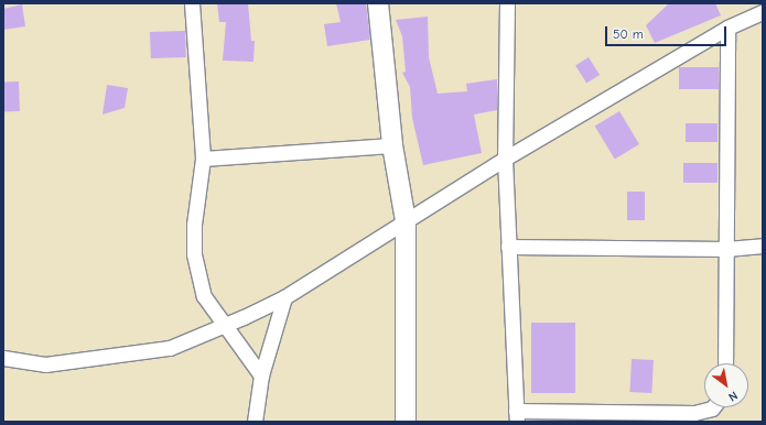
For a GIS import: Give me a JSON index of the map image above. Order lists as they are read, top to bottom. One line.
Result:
{"scale_bar":"50 m","north":"bottom right"}
